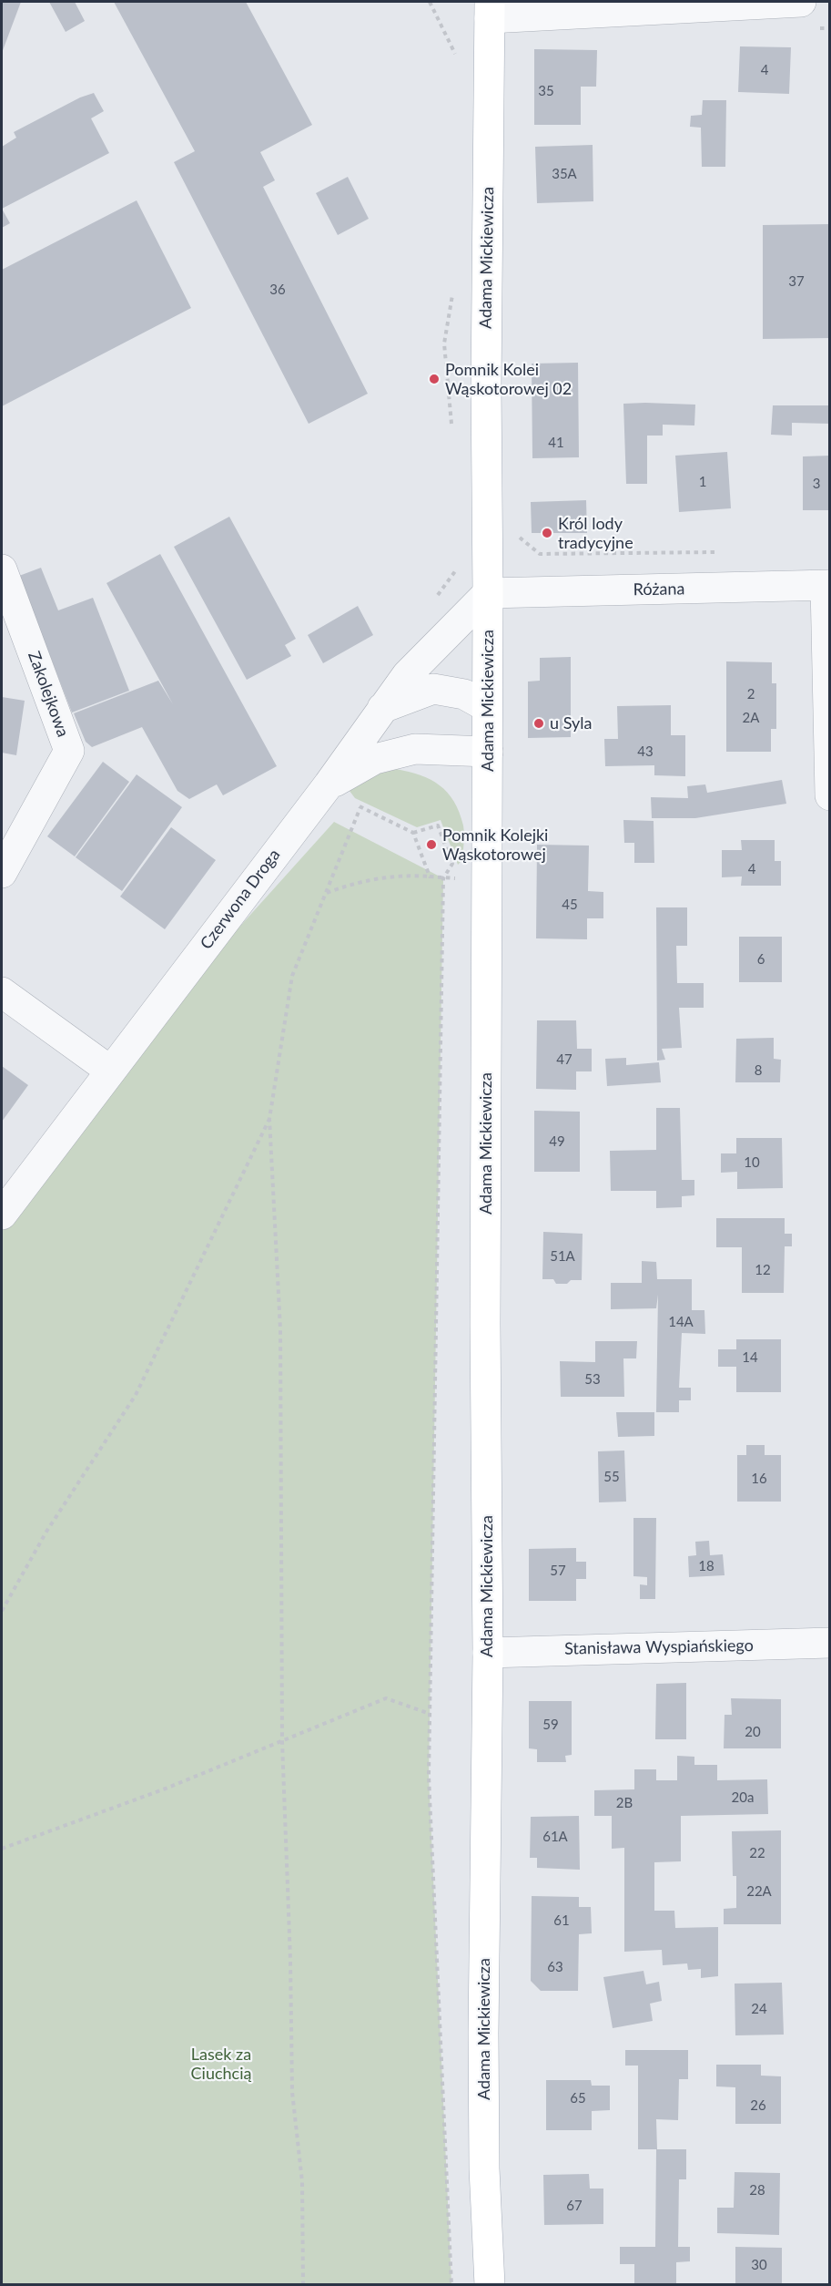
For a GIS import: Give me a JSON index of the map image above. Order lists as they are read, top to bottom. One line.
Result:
{"streets":{"main road":["Adama Mickiewicza"],"street":["Różana","Zakolejkowa","Czerwona Droga","Stanisława Wyspiańskiego"]},"crossings":[["Adama Mickiewicza","Różana"],["Adama Mickiewicza","Czerwona Droga"],["Adama Mickiewicza","Stanisława Wyspiańskiego"],["Różana","Czerwona Droga"]],"parks":["Lasek za Ciuchcią"],"places":["Pomnik Kolei Wąskotorowej 02","Król lody tradycyjne","u Syla","Pomnik Kolejki Wąskotorowej"],"house_numbers":["4","35","35A","37","36","41","1","3","2","2A","43","4","45","6","47","8","49","10","51A","12","14A","14","53","55","16","18","57","59","20","20a","2B","61A","22","22A","61","63","24","65","26","28","67","30"]}
